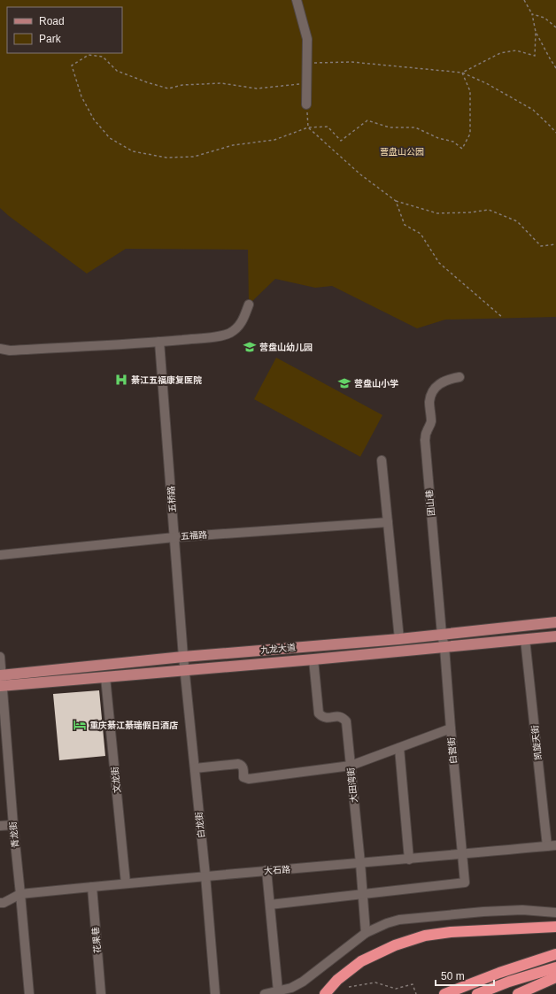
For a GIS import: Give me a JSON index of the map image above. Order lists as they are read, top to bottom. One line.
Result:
{"streets":{"main road":["九龙大道"],"street":["五桥路","团山巷","五福路","凯旋天街","白营街","文龙街","大田湾街","白龙街","青龙街","大石路","花果巷"]},"crossings":[["五桥路","五福路"],["五桥路","九龙大道"],["五桥路","白龙街"],["团山巷","九龙大道"],["团山巷","白营街"],["九龙大道","凯旋天街"],["九龙大道","白营街"],["九龙大道","文龙街"],["九龙大道","大田湾街"],["九龙大道","白龙街"],["九龙大道","青龙街"],["凯旋天街","大石路"],["白营街","大田湾街"],["白营街","大石路"],["文龙街","大石路"],["大田湾街","大石路"],["白龙街","大石路"],["青龙街","大石路"],["大石路","花果巷"]],"parks":["营盘山公园"],"places":{"school or university":["营盘山幼儿园","营盘山小学"],"hospital":["綦江五福康复医院"],"hotel":["重庆綦江綦瑞假日酒店"]},"legend":["Road","Park"],"scale_bar":"50 m"}
